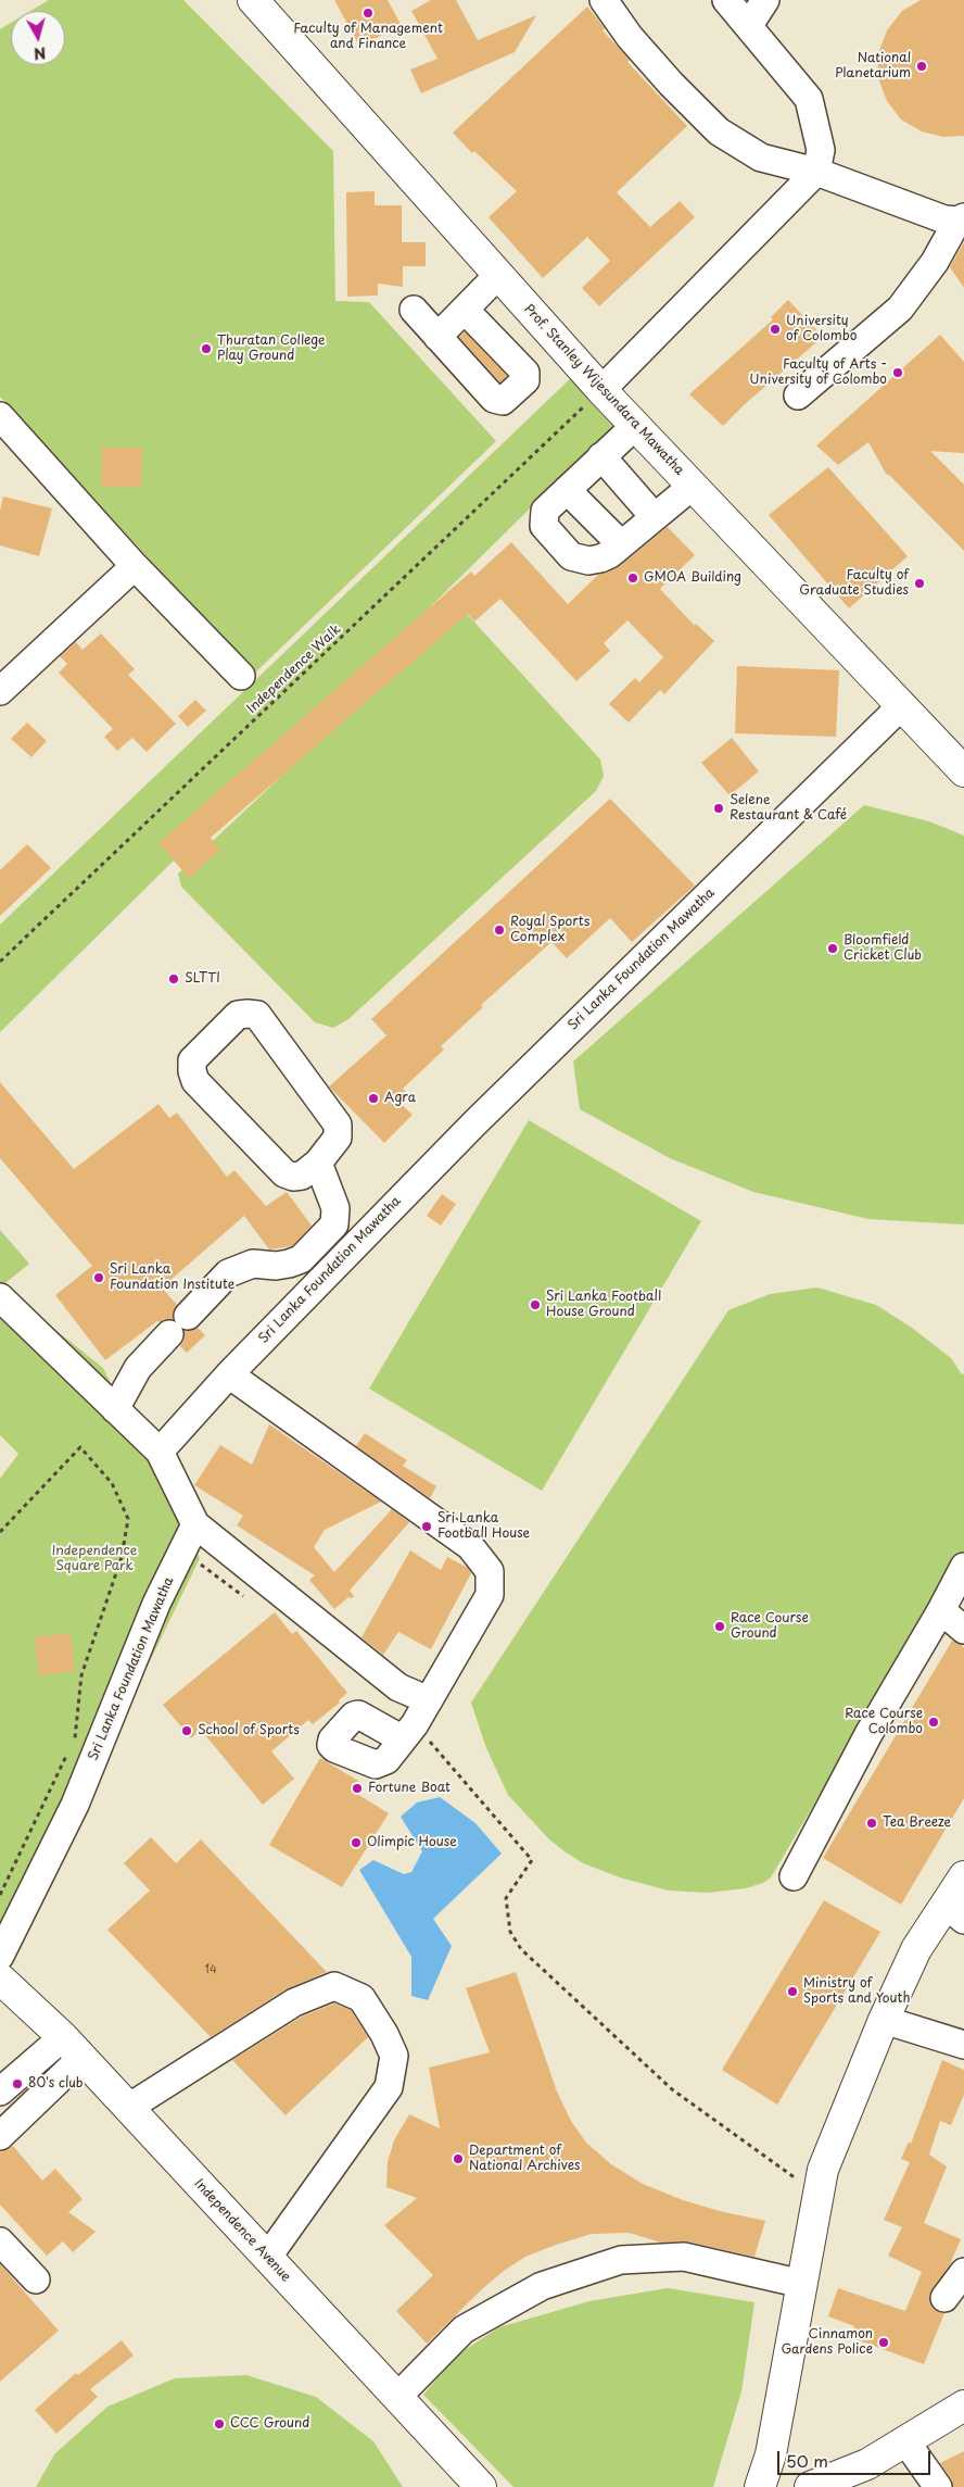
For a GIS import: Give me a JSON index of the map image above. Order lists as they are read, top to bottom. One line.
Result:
{"streets":{"main road":["Prof. Stanley Wijesundara Mawatha","Independence Avenue"],"street":["Sri Lanka Foundation Mawatha"],"path":["Independence Walk"]},"crossings":[["Prof. Stanley Wijesundara Mawatha","Independence Walk"],["Prof. Stanley Wijesundara Mawatha","Sri Lanka Foundation Mawatha"]],"parks":["Independence Square Park"],"places":["Faculty of Management and Finance","National Planetarium","University of Colombo","Thuratan College Play Ground","Faculty of Arts - University of Colombo","GMOA Building","Faculty of Graduate Studies","Selene Restaurant & Café","Royal Sports Complex","Bloomfield Cricket Club","SLTTI","Agra","Sri Lanka Foundation Institute","Sri Lanka Football House Ground","Sri Lanka Football House","Race Course Ground","Race Course Colombo","School of Sports","Fortune Boat","Tea Breeze","Olimpic House","Ministry of Sports and Youth","80's club","Department of National Archives","Cinnamon Gardens Police","CCC Ground"],"house_numbers":["14"],"scale_bar":"50 m","north":"bottom"}
